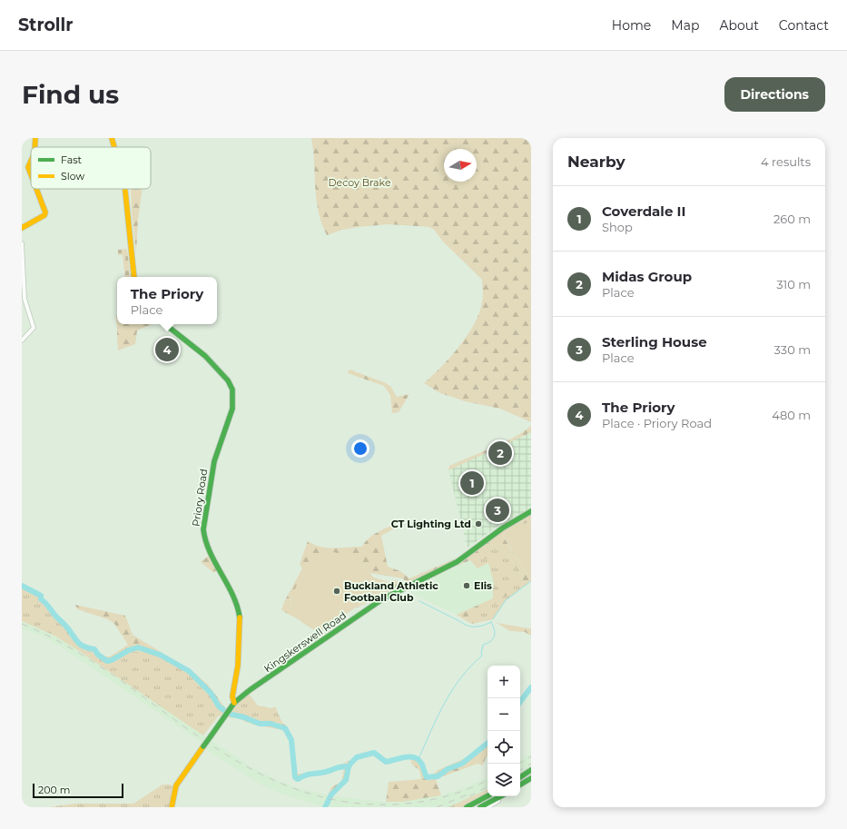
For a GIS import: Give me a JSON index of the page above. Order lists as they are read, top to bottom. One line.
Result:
{"streets":{"main road":["Priory Road","Kingskerswell Road"]},"crossings":[["Priory Road","Kingskerswell Road"]],"parks":["Decoy Brake"],"places":["CT Lighting Ltd","Elis","Buckland Athletic Football Club"],"legend":["Fast","Slow"],"scale_bar":"200 m","north":"right","page":{"header":"Strollr","nav":["Home","Map","About","Contact"],"buttons":"Directions","title":"Find us","heading":["Nearby","4 results"],"list":[{"mark":"1","name":"Coverdale II","note":"Shop","value":"260 m"},{"mark":"2","name":"Midas Group","note":"Place","value":"310 m"},{"mark":"3","name":"Sterling House","note":"Place","value":"330 m"},{"mark":"4","name":"The Priory","note":"Place · Priory Road","value":"480 m"}],"popup":["The Priory","Place"],"pins":["4","2","1","3"],"map_buttons":["+","−"],"scale":"200 m"}}
